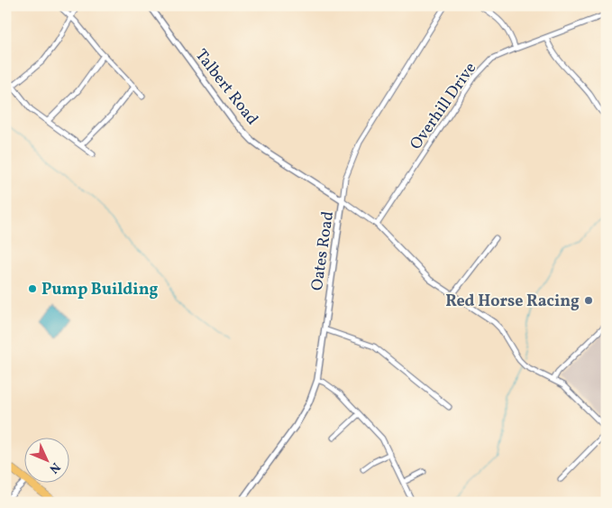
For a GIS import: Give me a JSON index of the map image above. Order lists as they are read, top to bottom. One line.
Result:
{"streets":{"street":["Talbert Road","Overhill Drive","Oates Road"]},"crossings":[["Talbert Road","Oates Road"]],"places":["Pump Building","Red Horse Racing"],"north":"bottom right"}
